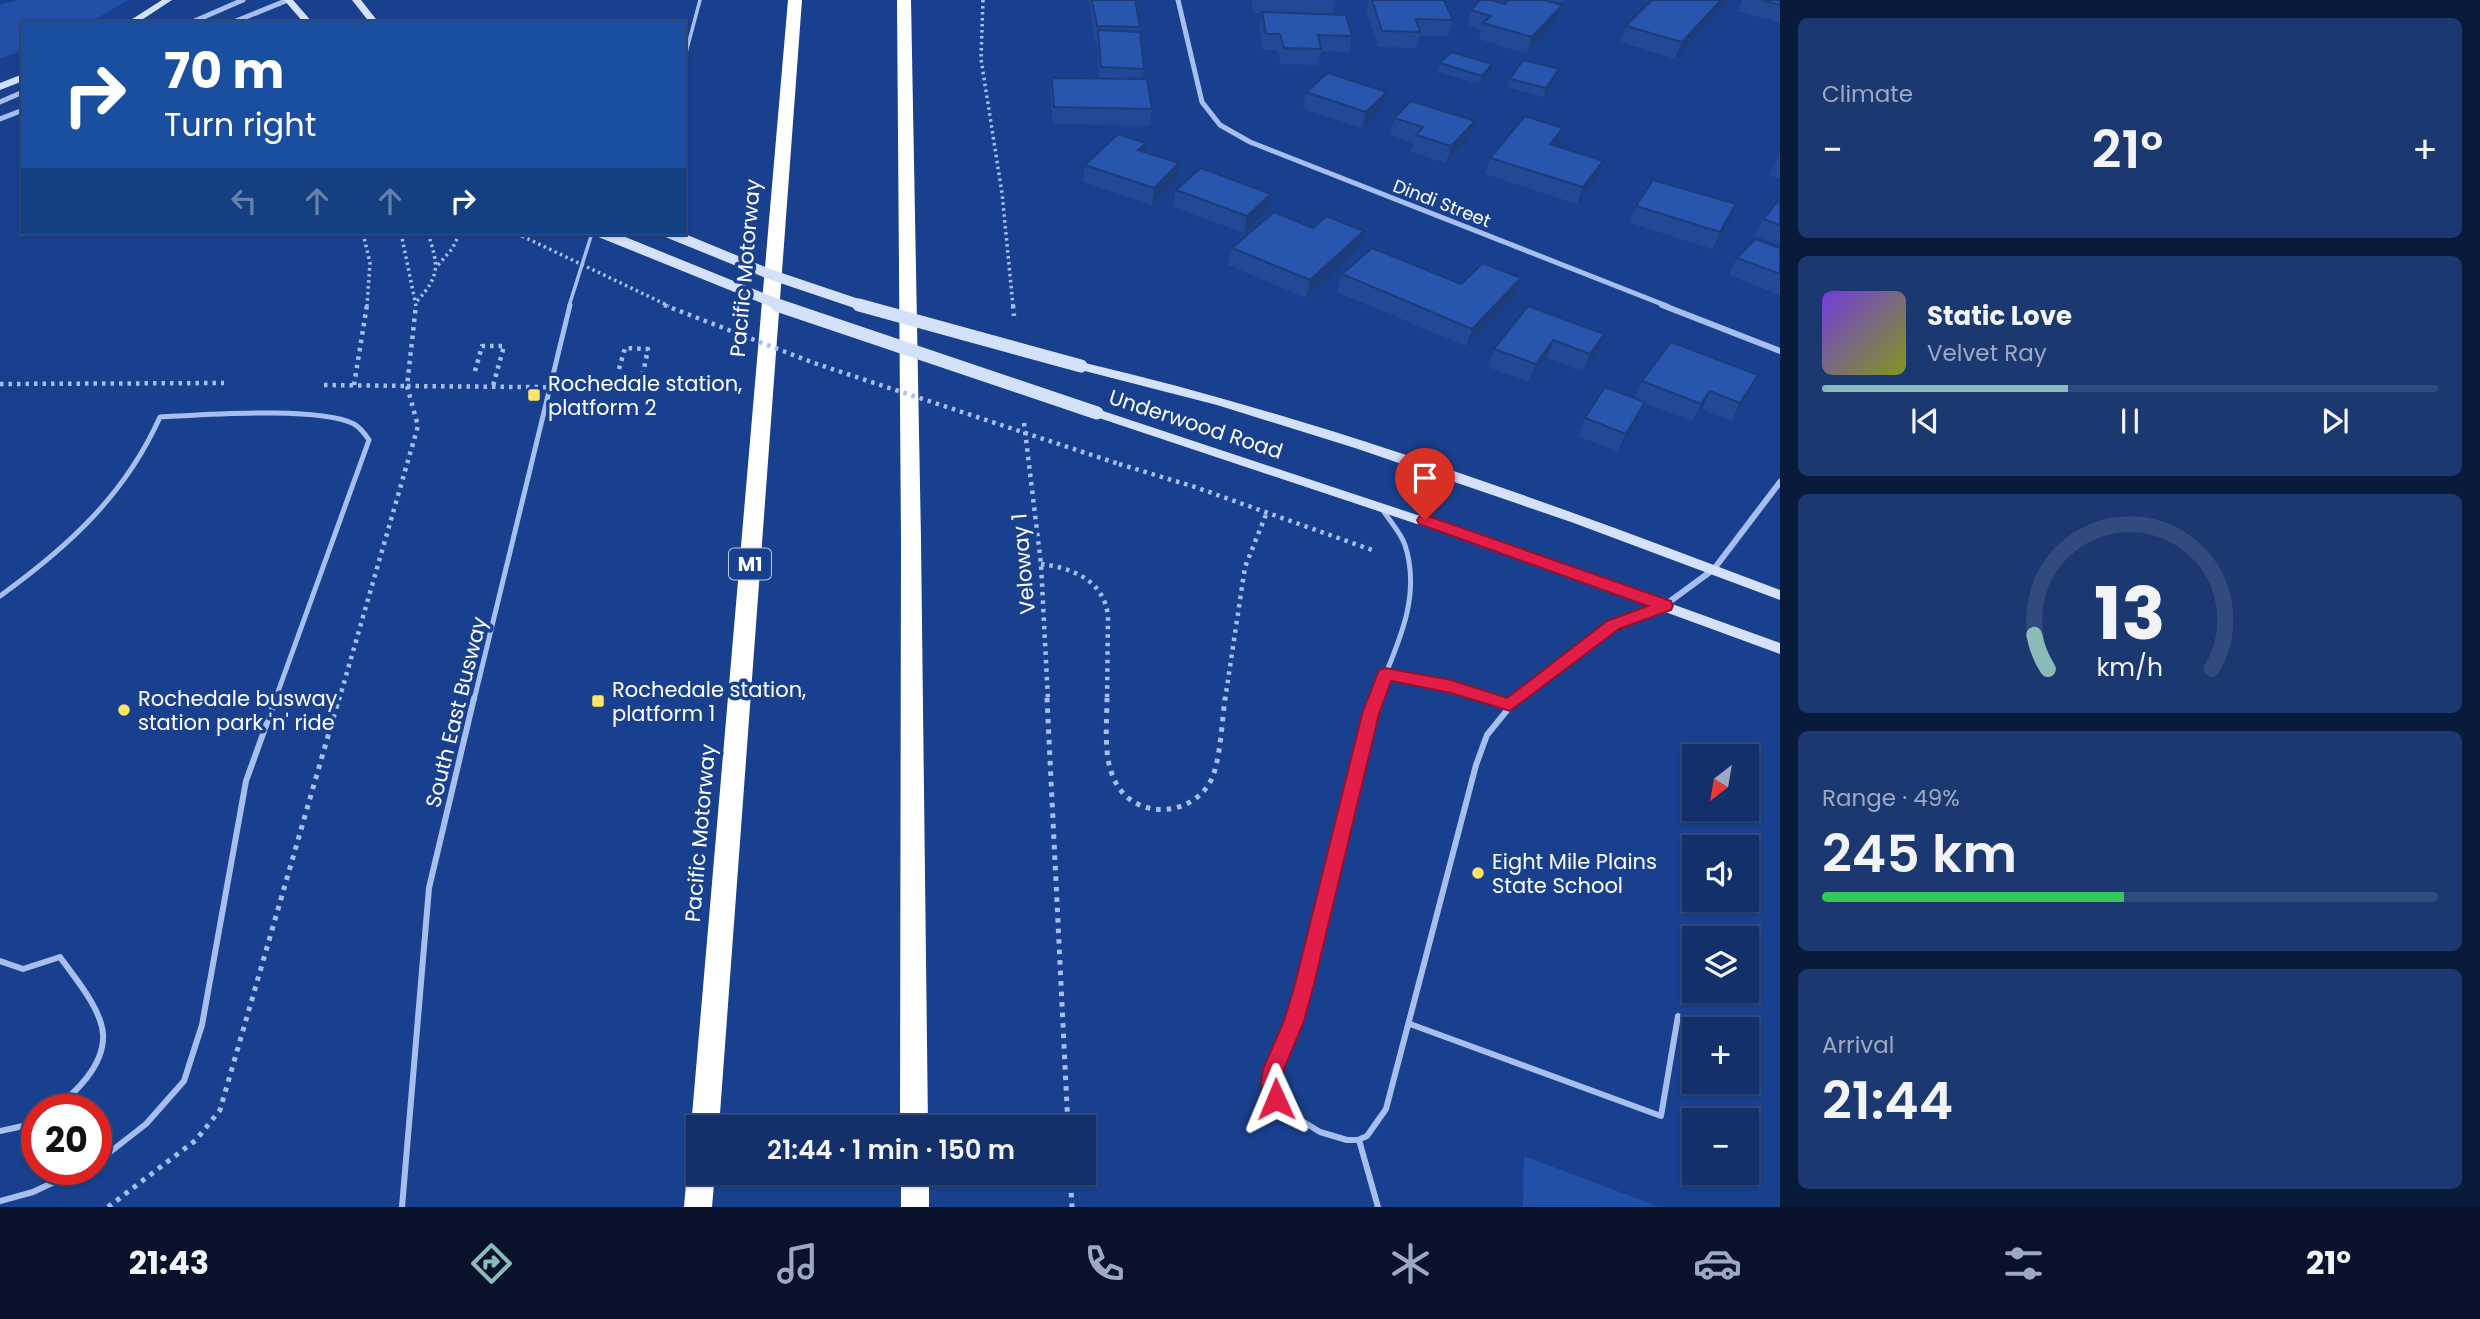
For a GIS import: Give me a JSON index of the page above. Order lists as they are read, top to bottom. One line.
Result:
{"streets":{"highway":["Pacific Motorway","M1"],"main road":["Underwood Road"],"street":["Dindi Street"],"lane":["South East Busway"],"path":["Veloway 1"]},"places":{"transit":["Rochedale station, platform 2","Rochedale station, platform 1"],"other":["Rochedale busway station park 'n' ride","Eight Mile Plains State School"]},"north":"bottom left","page":{"tile":["Climate",["Range · 49%","245 km"],["Arrival","21:44"]],"turn":["70 m","Turn right"],"heat":["−","21°","+"],"song":["Static Love","Velvet Ray"],"map_buttons":["+","−"],"limit":"20","trip":"21:44 · 1 min · 150 m","tabs":["21:43","21°"],"gauge":["13","km/h"]}}
